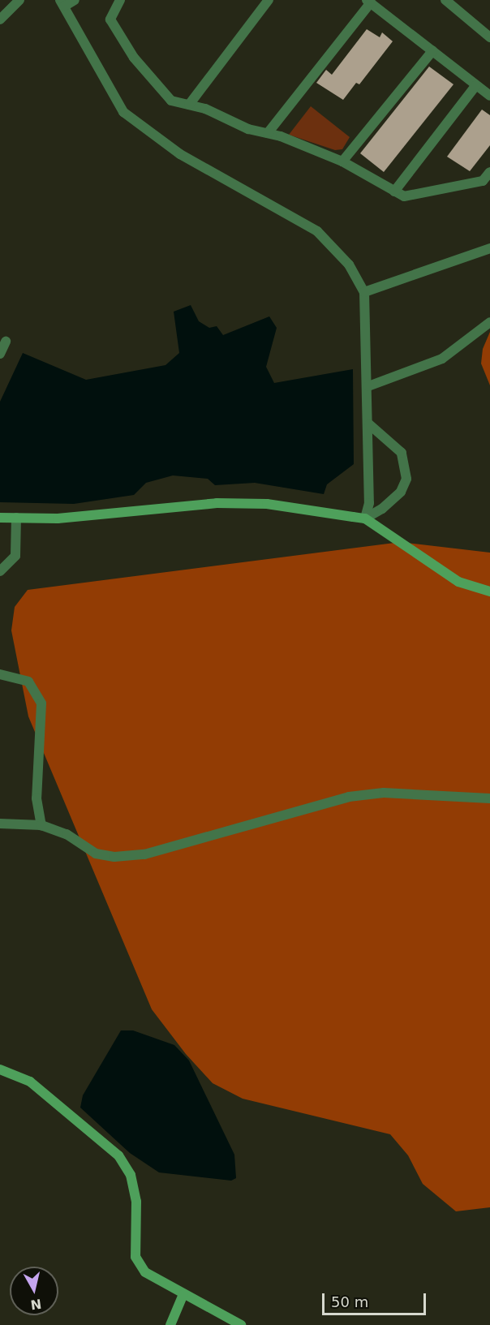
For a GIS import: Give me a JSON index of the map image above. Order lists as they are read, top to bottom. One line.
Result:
{"scale_bar":"50 m","north":"bottom"}
